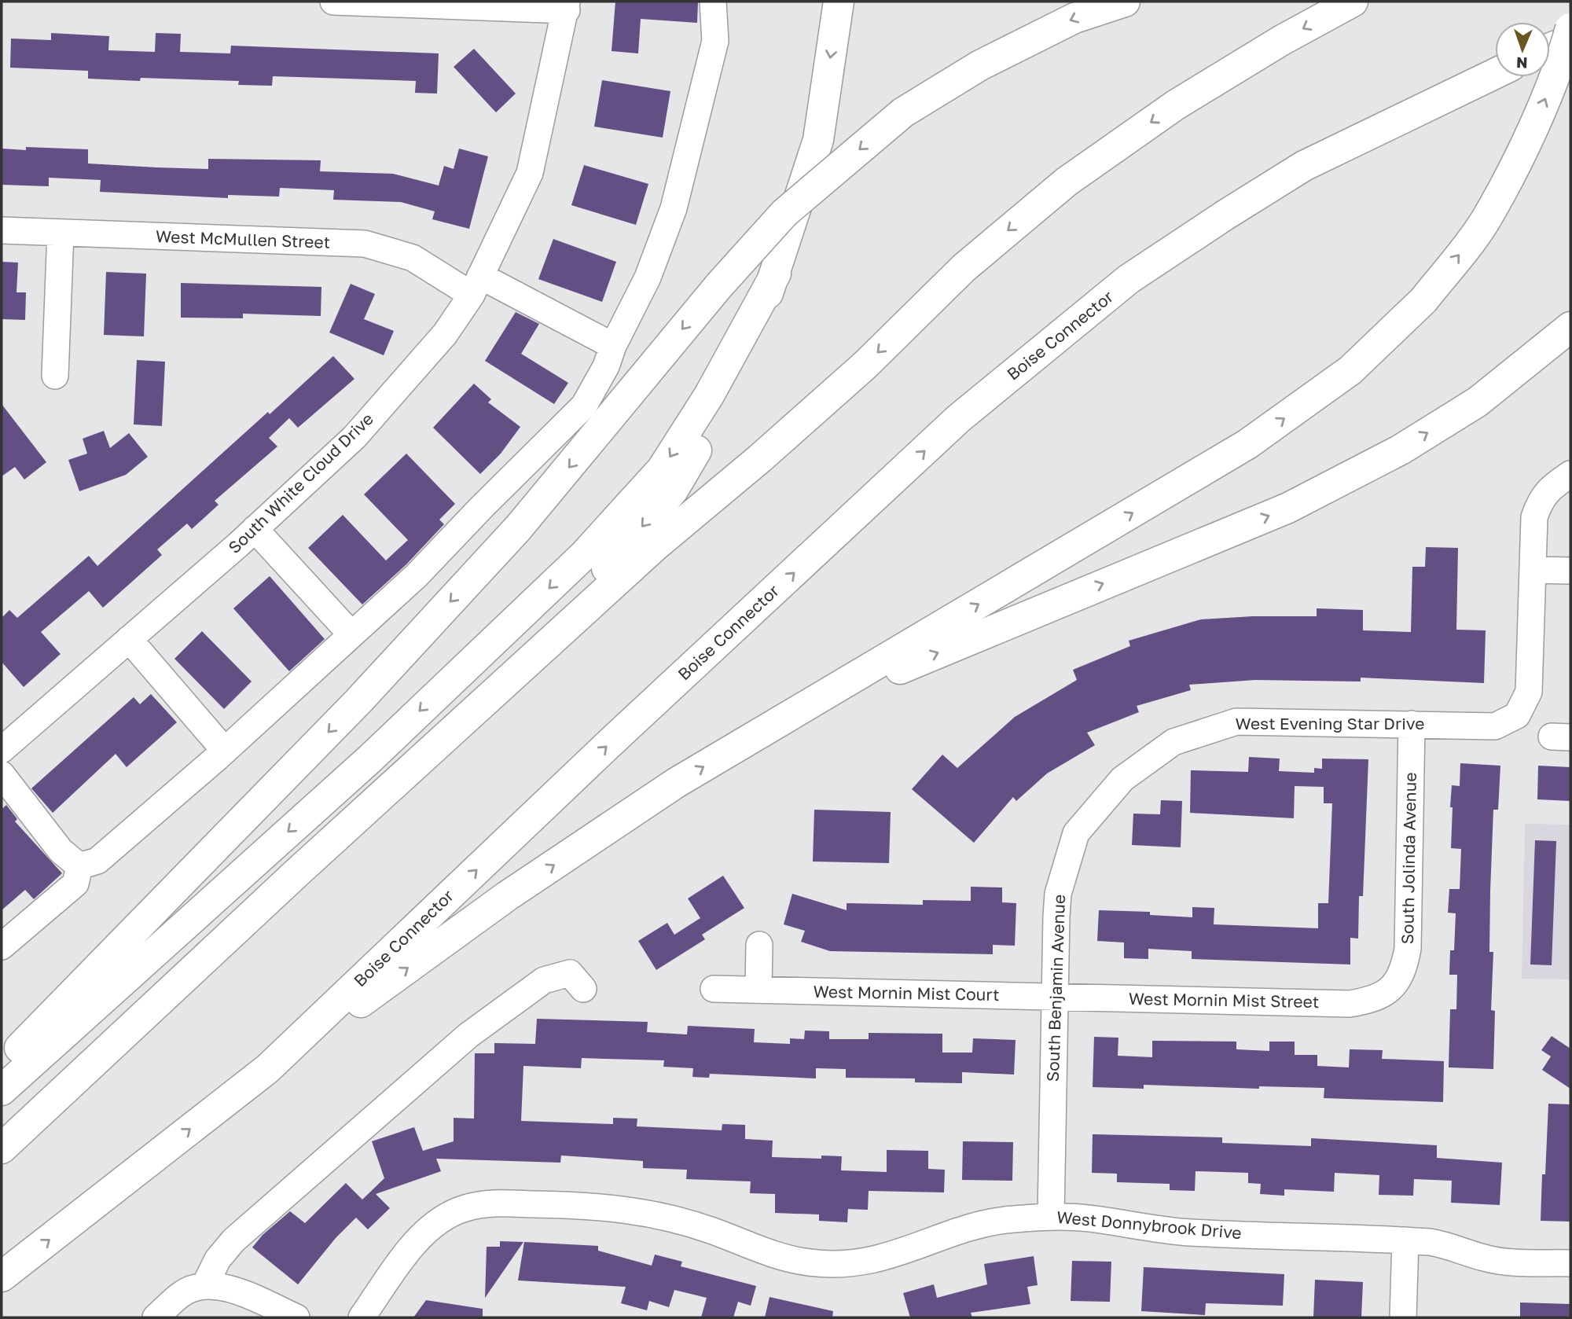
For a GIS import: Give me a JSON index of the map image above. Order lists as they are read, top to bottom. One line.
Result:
{"streets":{"highway":["Boise Connector"],"street":["West McMullen Street","South White Cloud Drive","West Evening Star Drive","South Jolinda Avenue","South Benjamin Avenue","West Mornin Mist Court","West Mornin Mist Street","West Donnybrook Drive"]},"crossings":[["West McMullen Street","South White Cloud Drive"],["West Evening Star Drive","South Jolinda Avenue"],["West Evening Star Drive","South Benjamin Avenue"],["South Jolinda Avenue","West Mornin Mist Street"],["South Benjamin Avenue","West Mornin Mist Court"],["South Benjamin Avenue","West Mornin Mist Street"],["South Benjamin Avenue","West Donnybrook Drive"],["West Mornin Mist Court","West Mornin Mist Street"]],"north":"bottom"}
